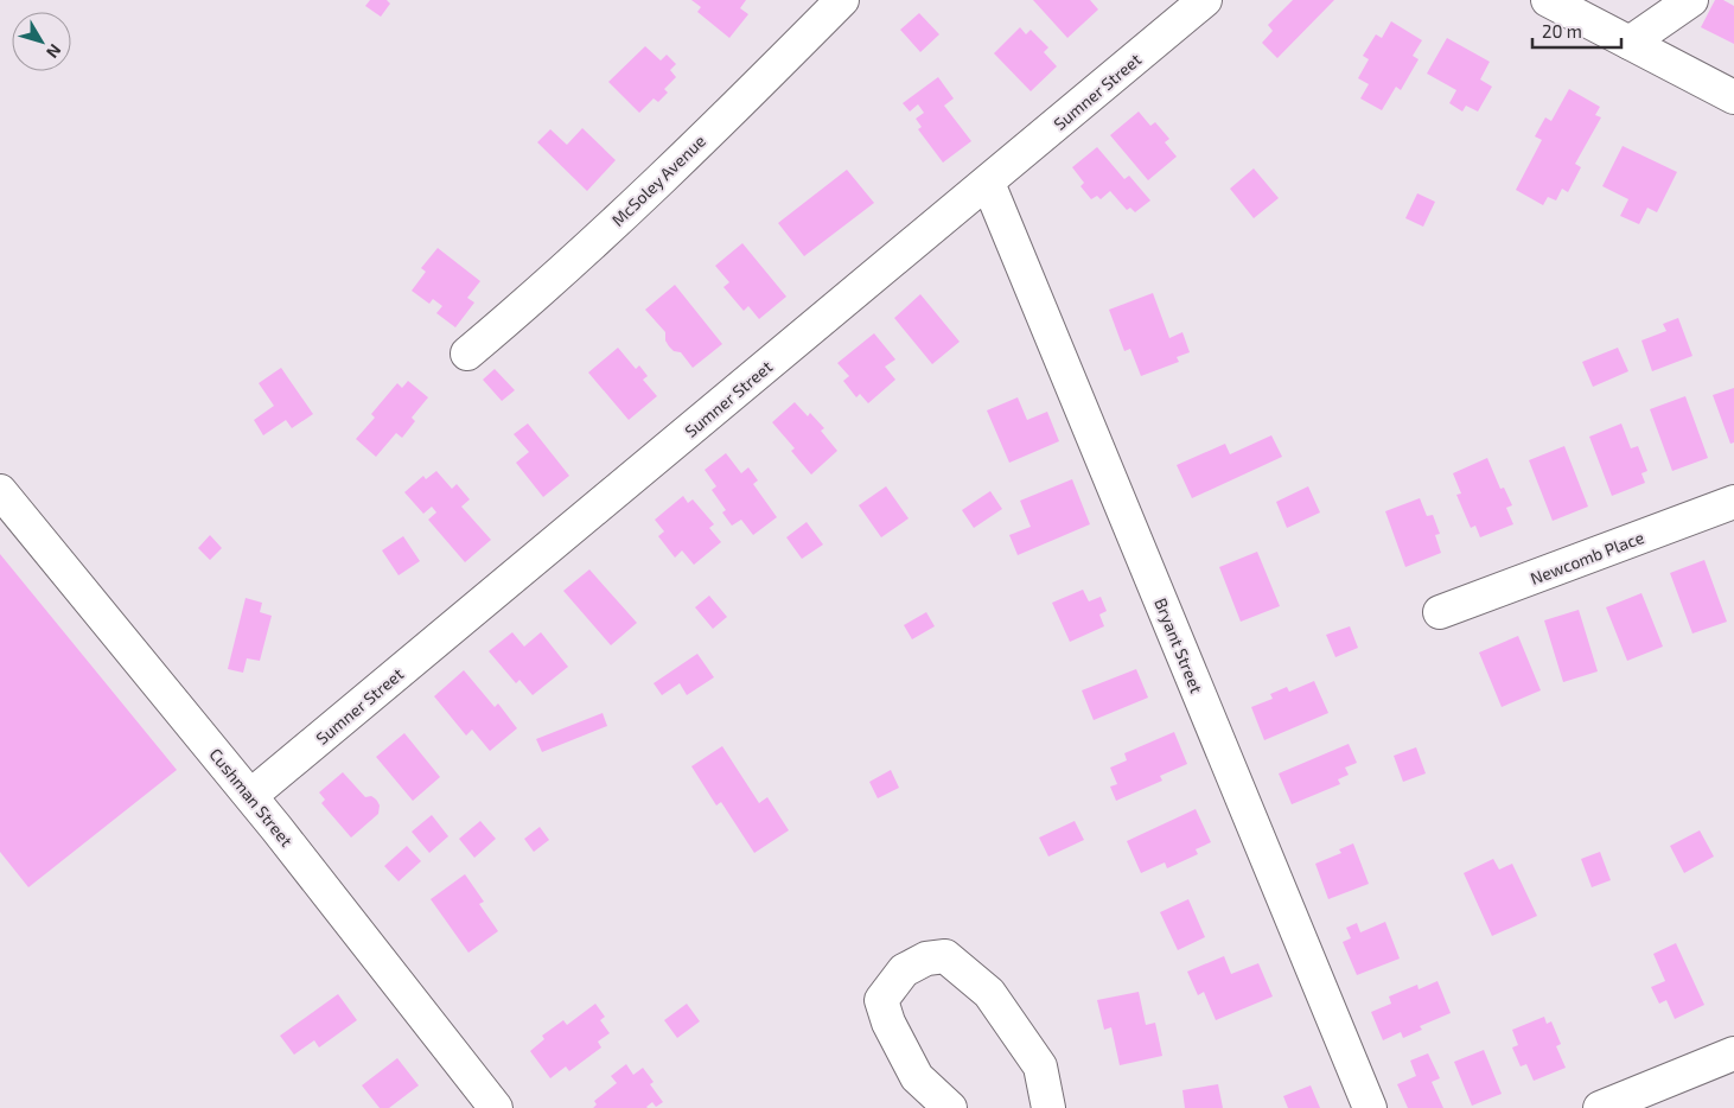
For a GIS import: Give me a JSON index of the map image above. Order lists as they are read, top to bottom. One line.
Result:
{"streets":{"street":["Sumner Street","McSoley Avenue","Newcomb Place","Bryant Street","Cushman Street"]},"crossings":[["Sumner Street","Bryant Street"],["Sumner Street","Cushman Street"]],"scale_bar":"20 m","north":"bottom right"}
